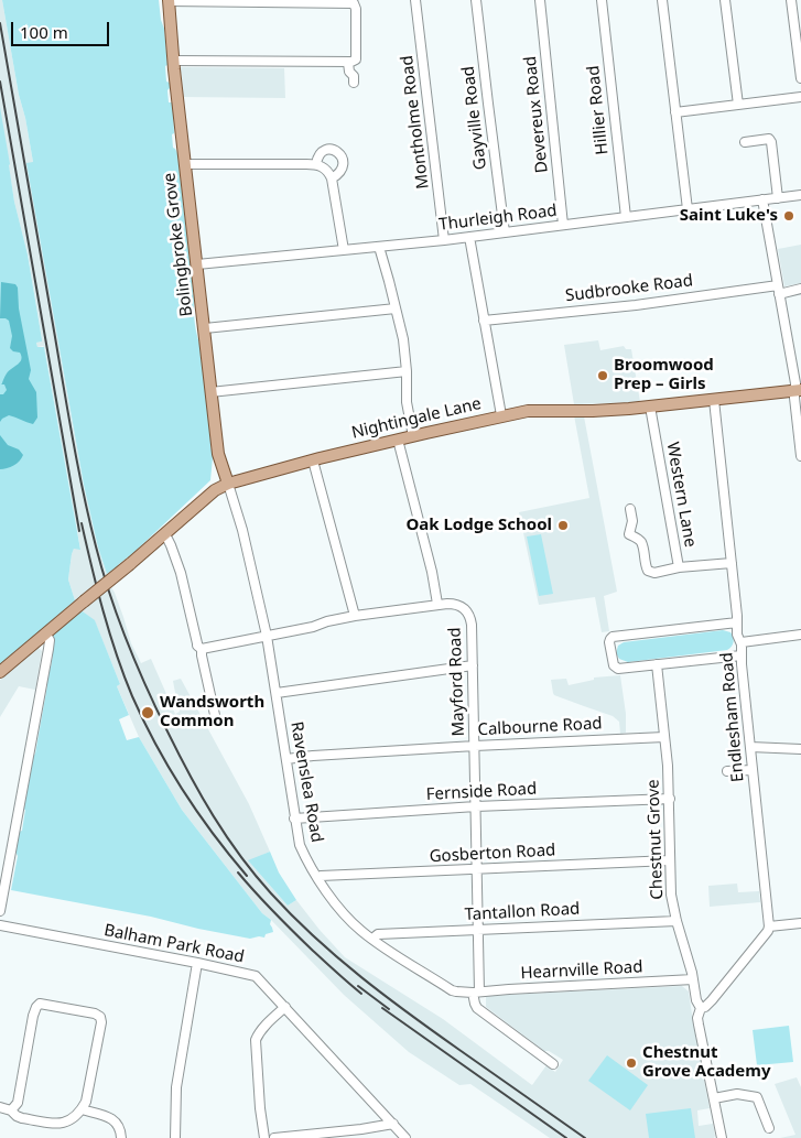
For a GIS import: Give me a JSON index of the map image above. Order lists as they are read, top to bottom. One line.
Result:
{"streets":{"main road":["Bolingbroke Grove","Nightingale Lane"],"street":["Hillier Road","Devereux Road","Gayville Road","Montholme Road","Thurleigh Road","Sudbrooke Road","Western Lane","Mayford Road","Endlesham Road","Calbourne Road","Ravenslea Road","Fernside Road","Chestnut Grove","Gosberton Road","Tantallon Road","Balham Park Road","Hearnville Road"]},"crossings":[["Hillier Road","Thurleigh Road"],["Devereux Road","Thurleigh Road"],["Gayville Road","Thurleigh Road"],["Montholme Road","Thurleigh Road"],["Thurleigh Road","Bolingbroke Grove"],["Bolingbroke Grove","Nightingale Lane"],["Bolingbroke Grove","Ravenslea Road"],["Nightingale Lane","Western Lane"],["Nightingale Lane","Endlesham Road"],["Nightingale Lane","Ravenslea Road"],["Western Lane","Endlesham Road"],["Mayford Road","Calbourne Road"],["Mayford Road","Ravenslea Road"],["Mayford Road","Fernside Road"],["Mayford Road","Gosberton Road"],["Mayford Road","Tantallon Road"],["Mayford Road","Hearnville Road"],["Calbourne Road","Ravenslea Road"],["Calbourne Road","Chestnut Grove"],["Ravenslea Road","Fernside Road"],["Ravenslea Road","Gosberton Road"],["Ravenslea Road","Tantallon Road"],["Ravenslea Road","Hearnville Road"],["Fernside Road","Chestnut Grove"],["Chestnut Grove","Gosberton Road"],["Chestnut Grove","Tantallon Road"],["Chestnut Grove","Hearnville Road"]],"places":["Saint Luke's","Broomwood Prep – Girls","Oak Lodge School","Wandsworth Common","Chestnut Grove Academy"],"scale_bar":"100 m"}
